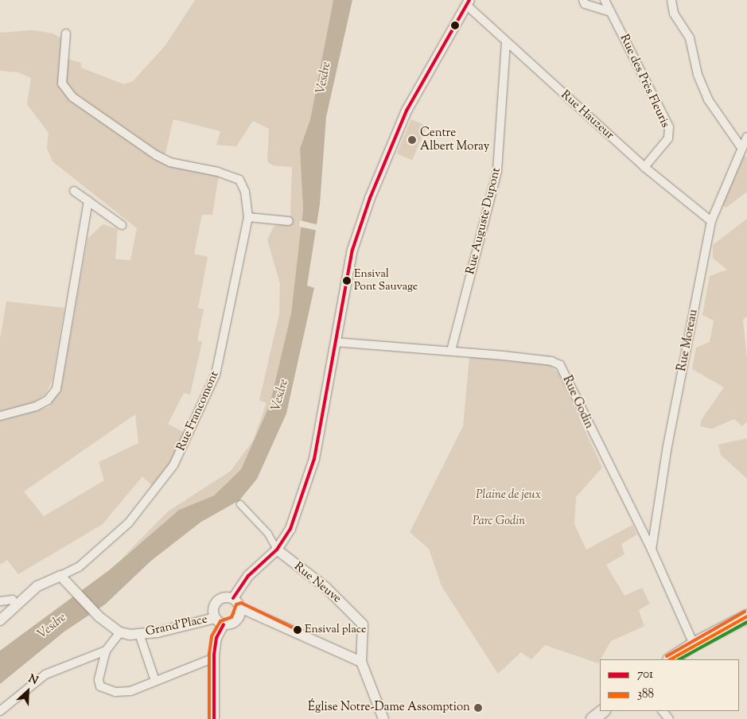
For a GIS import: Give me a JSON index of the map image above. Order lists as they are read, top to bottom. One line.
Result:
{"streets":{"street":["Rue des Près Fleuris","Rue Hauzeur","Rue Auguste Dupont","Rue Moreau","Rue Godin","Rue Francomont","Rue Neuve","Grand'Place"]},"crossings":[["Rue des Près Fleuris","Rue Hauzeur"],["Rue Hauzeur","Rue Auguste Dupont"],["Rue Hauzeur","Rue Moreau"],["Rue Auguste Dupont","Rue Godin"],["Rue Moreau","Rue Godin"]],"water":["Vesdre"],"parks":["Plaine de jeux","Parc Godin"],"places":["Centre Albert Moray","Ensival Pont Sauvage","Ensival place","Église Notre-Dame Assomption"],"lines":["transit line 701","transit line 388"],"legend":["701","388"],"north":"top right"}
